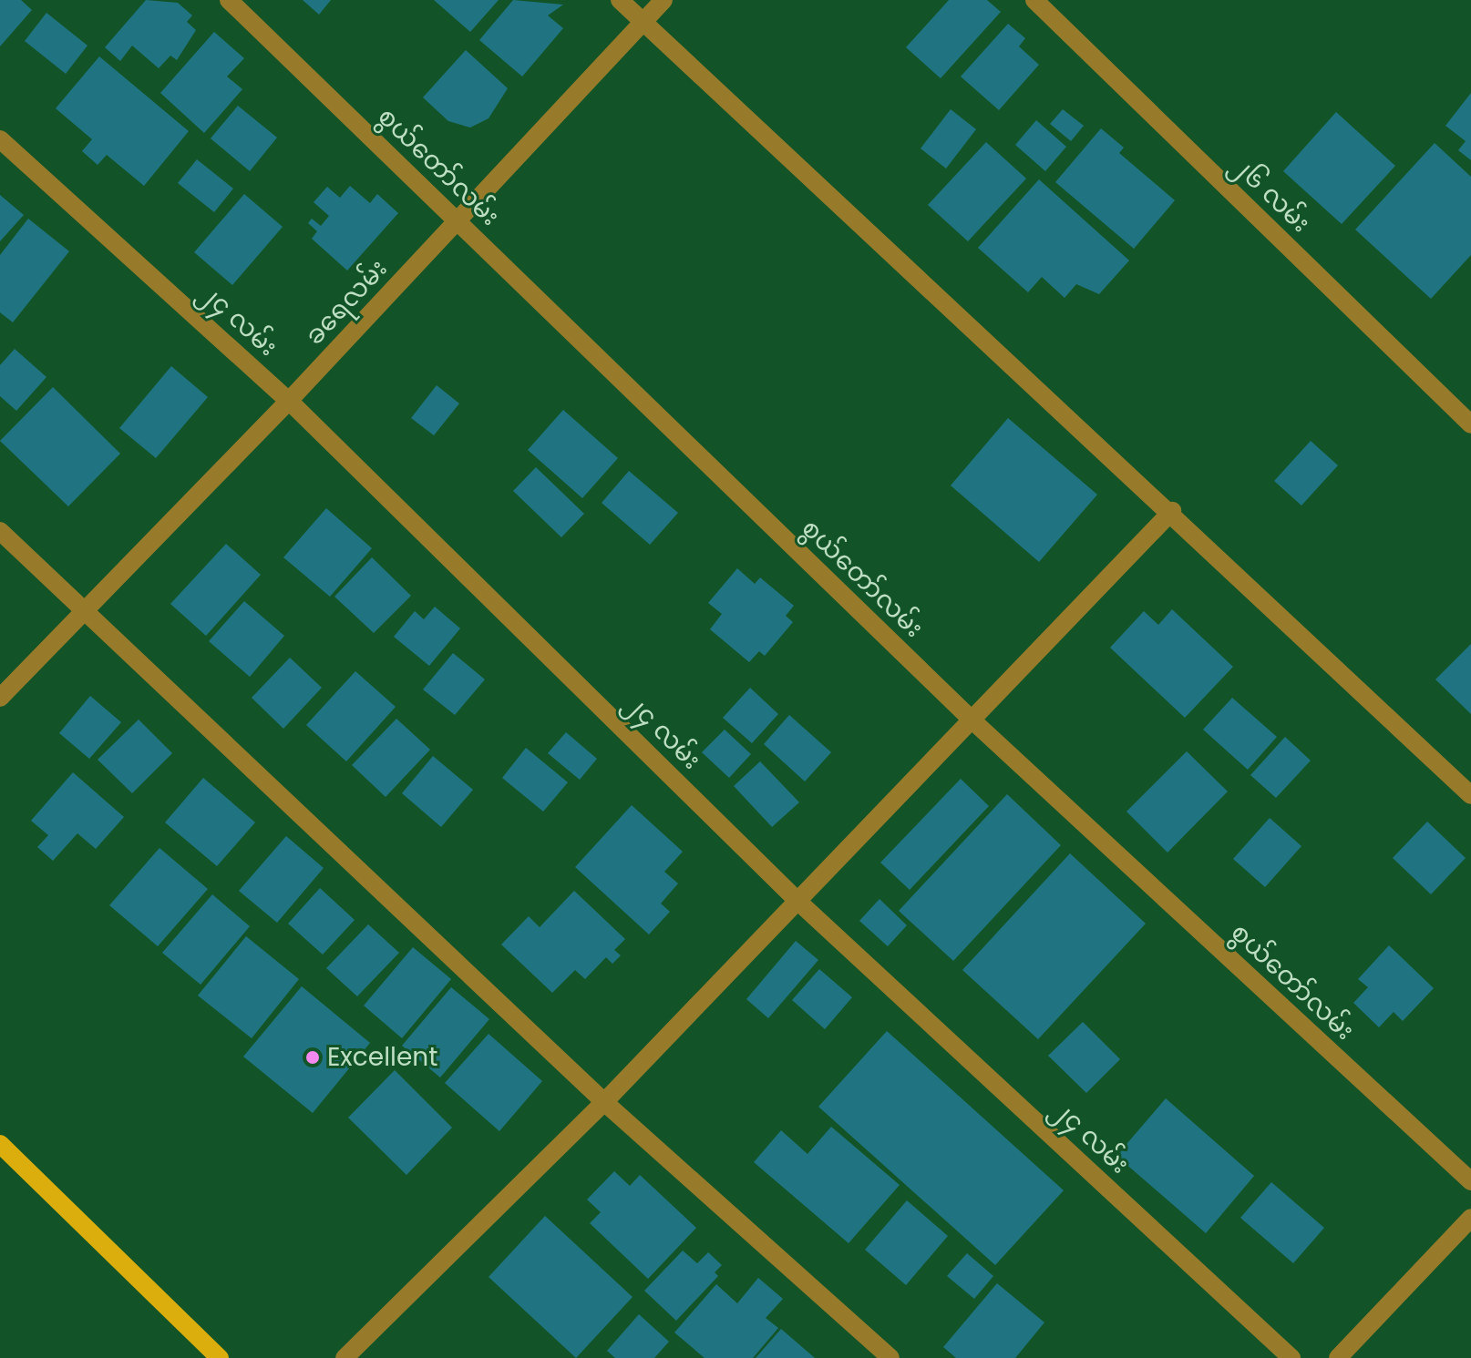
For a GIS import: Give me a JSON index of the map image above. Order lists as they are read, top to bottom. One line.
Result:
{"streets":{"street":["စွယ်တော်လမ်း","၂၆ လမ်း","ခရေလမ်း","၂၄ လမ်း"]},"crossings":[["စွယ်တော်လမ်း","ခရေလမ်း"],["ခရေလမ်း","၂၄ လမ်း"]],"places":["Excellent"]}
